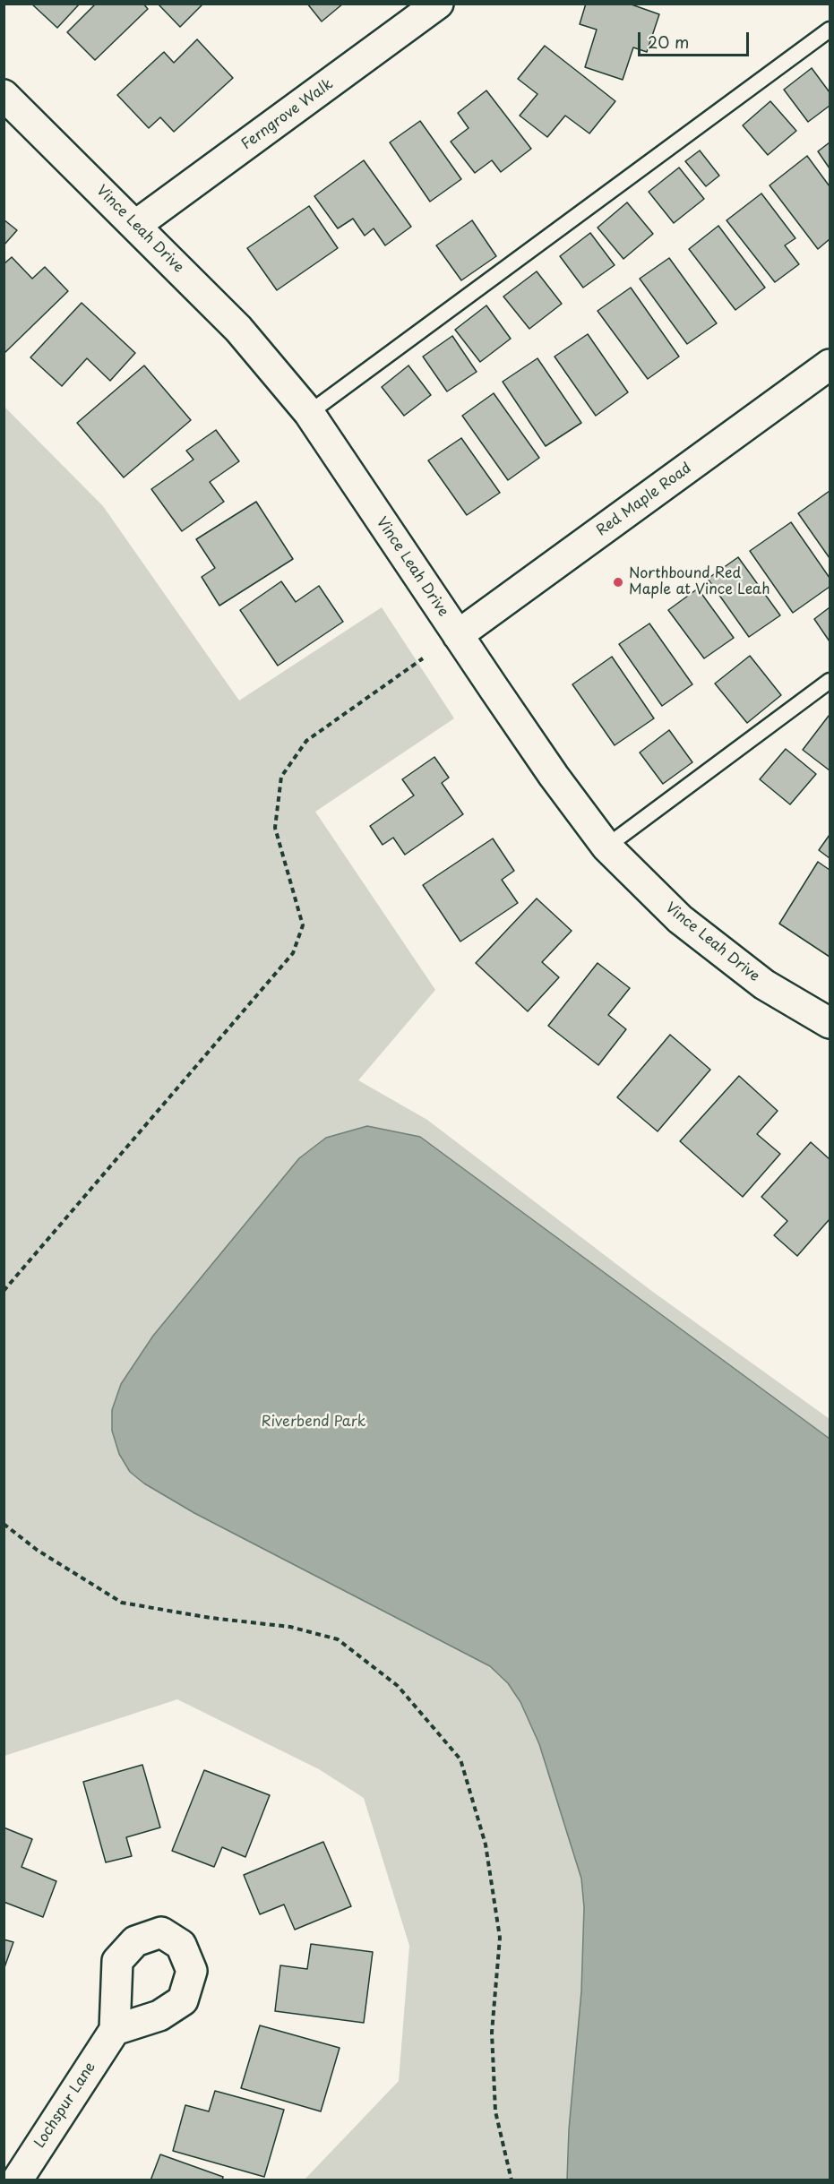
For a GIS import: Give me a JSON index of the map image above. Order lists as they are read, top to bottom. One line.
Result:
{"streets":{"street":["Ferngrove Walk","Vince Leah Drive","Red Maple Road","Lochspur Lane"]},"crossings":[["Ferngrove Walk","Vince Leah Drive"],["Vince Leah Drive","Red Maple Road"]],"parks":["Riverbend Park"],"places":["Northbound Red Maple at Vince Leah"],"scale_bar":"20 m"}
